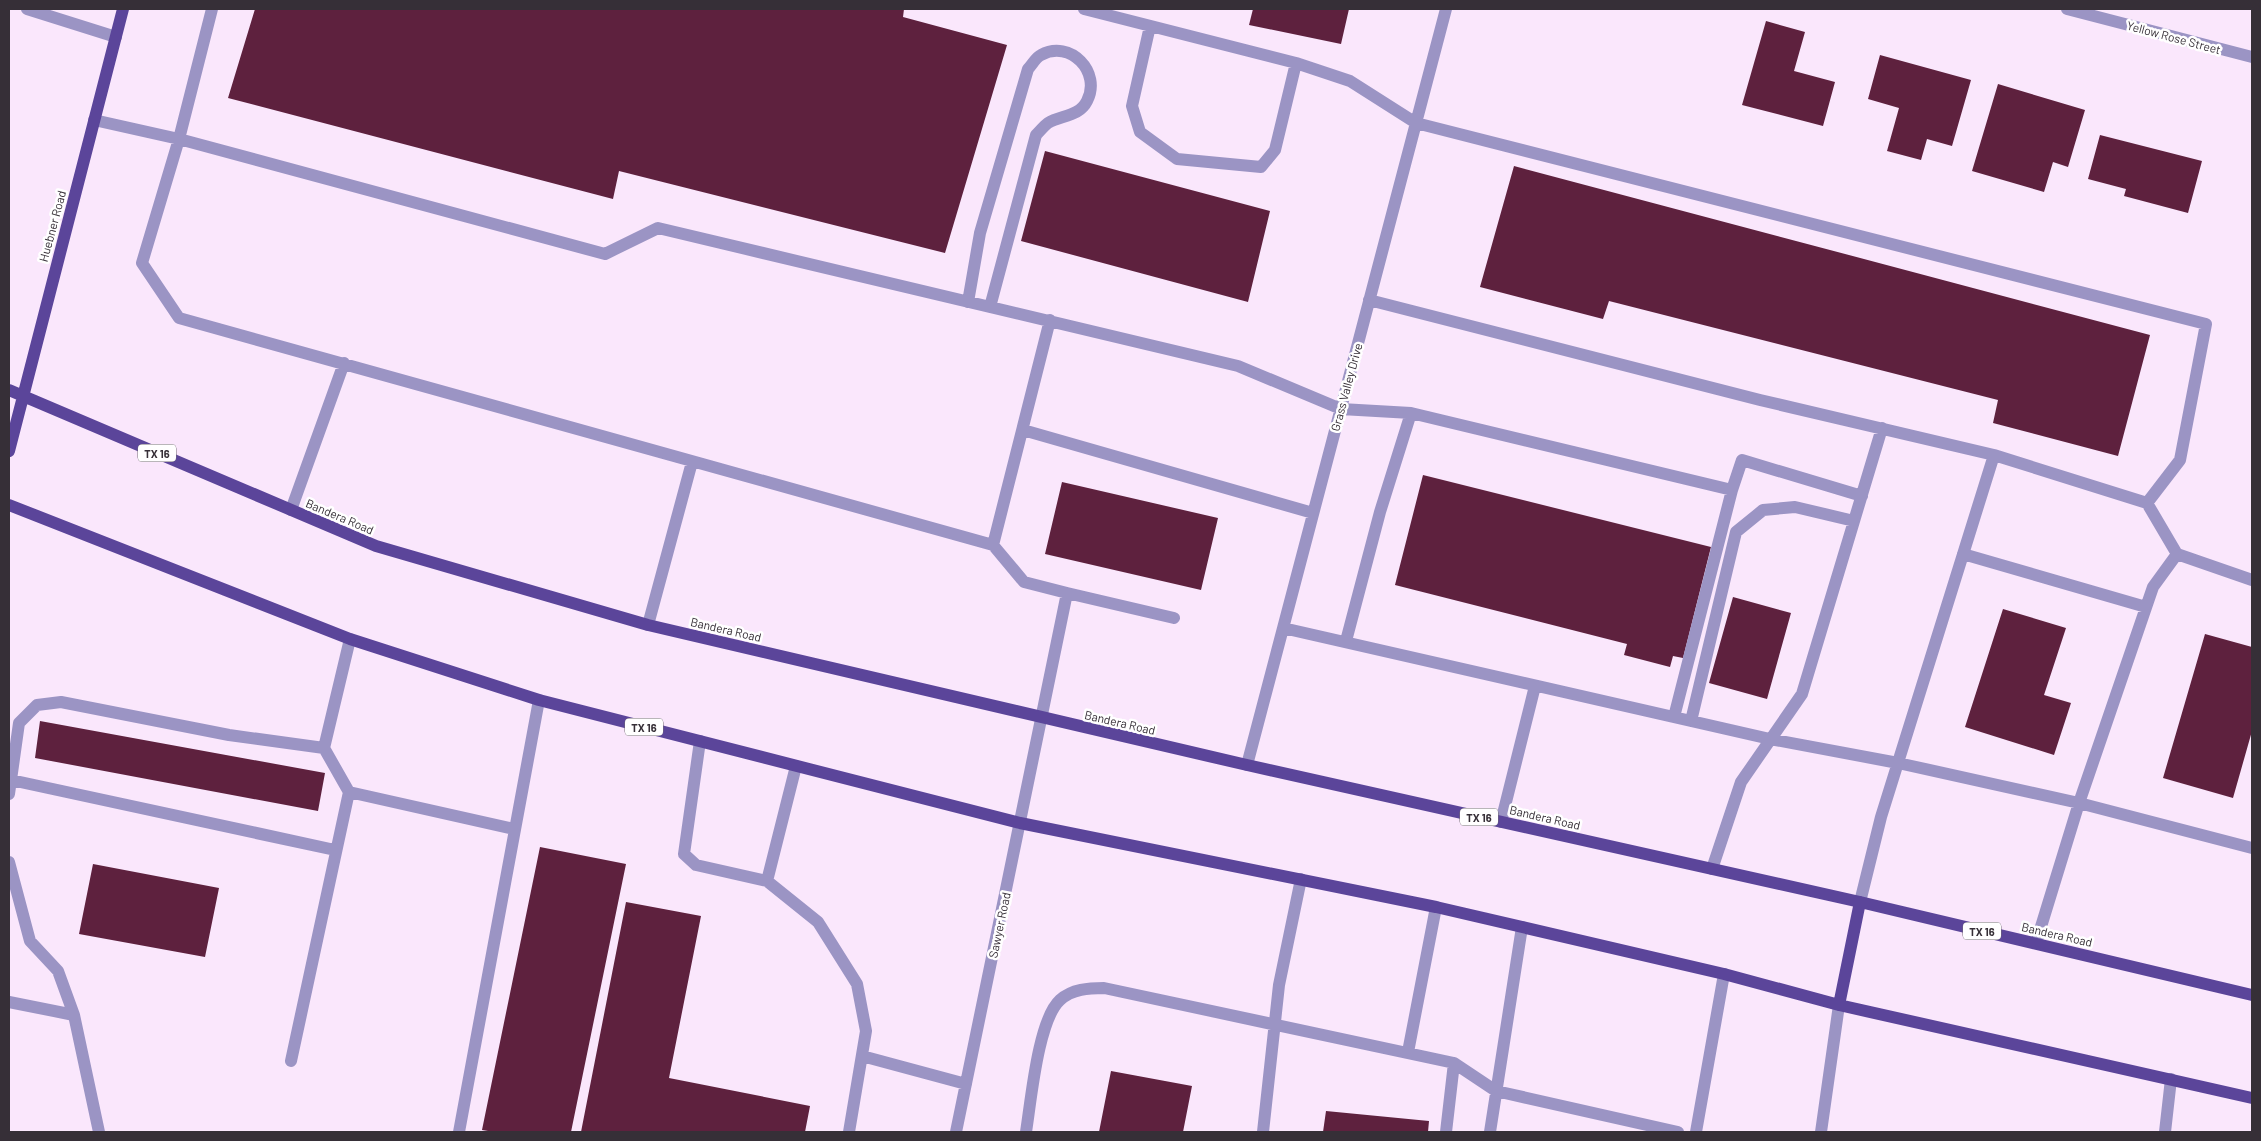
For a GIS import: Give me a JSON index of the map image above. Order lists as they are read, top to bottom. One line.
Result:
{"streets":{"main road":["Huebner Road","TX 16","Bandera Road"],"street":["Yellow Rose Street","Grass Valley Drive","Sawyer Road"]},"crossings":[["Huebner Road","Bandera Road"],["Grass Valley Drive","Bandera Road"],["TX 16","Sawyer Road"],["Bandera Road","Sawyer Road"]]}
